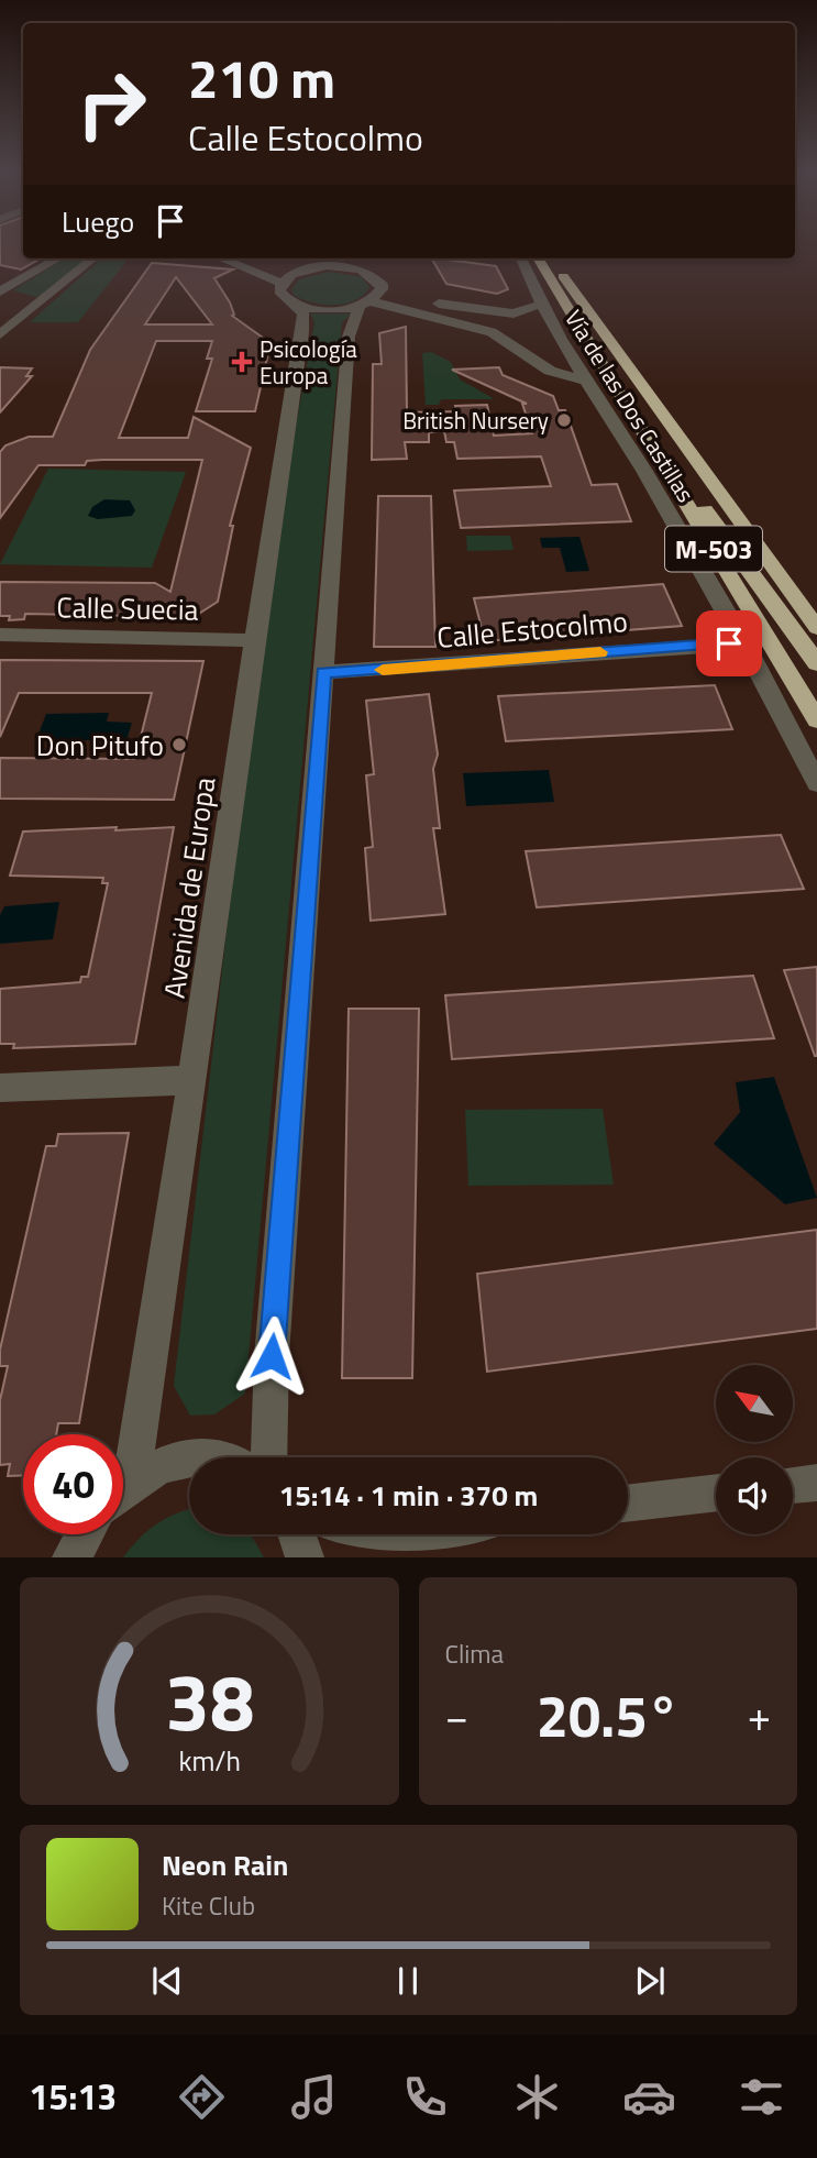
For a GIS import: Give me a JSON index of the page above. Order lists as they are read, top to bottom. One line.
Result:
{"streets":{"highway":["M-503"],"street":["Vía de las Dos Castillas","Calle Suecia","Calle Estocolmo","Avenida de Europa"]},"crossings":[["Vía de las Dos Castillas","Calle Estocolmo"],["Calle Suecia","Avenida de Europa"]],"places":{"health":["Psicología Europa"],"other":["British Nursery","Don Pitufo"]},"north":"top left","page":{"turn":["210 m","Calle Estocolmo"],"then":"Luego","limit":"40","trip":"15:14 · 1 min · 370 m","tile":"Clima","heat":["−","20.5°","+"],"song":["Neon Rain","Kite Club"],"tabs":"15:13","gauge":["38","km/h"]}}
